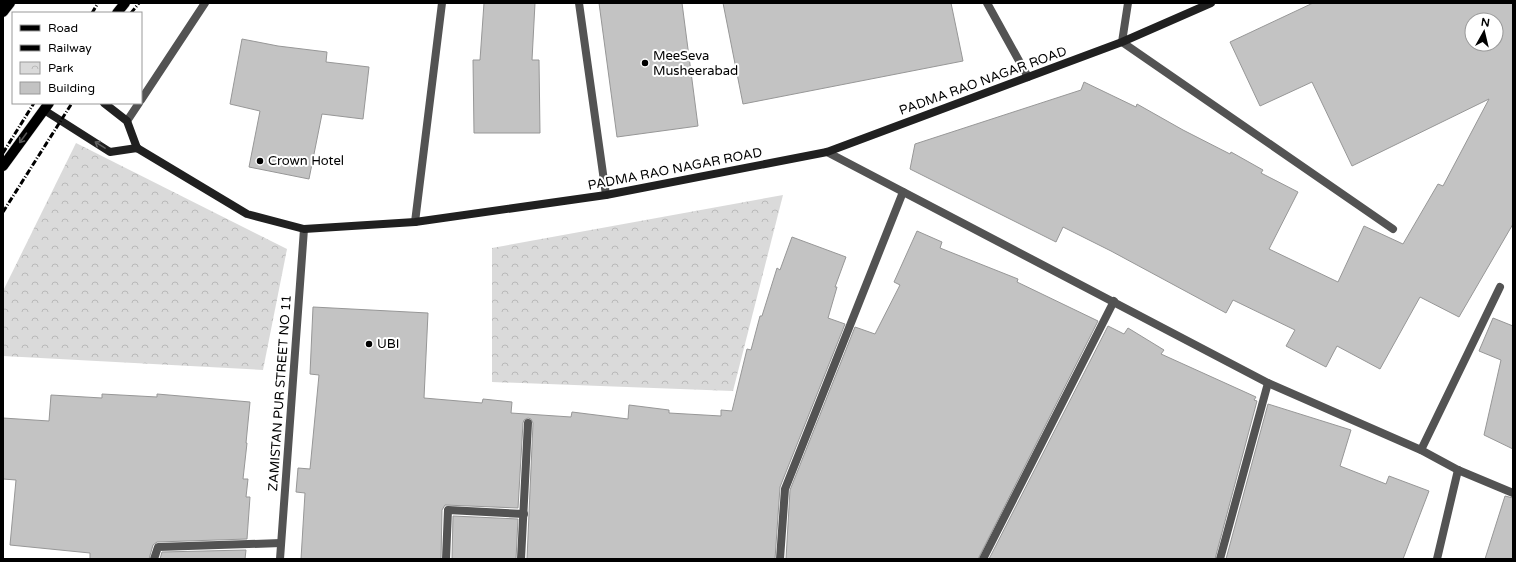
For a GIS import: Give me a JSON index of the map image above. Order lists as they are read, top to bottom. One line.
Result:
{"streets":{"main road":["PADMA RAO NAGAR ROAD"],"street":["ZAMISTAN PUR STREET NO 11"]},"crossings":[["PADMA RAO NAGAR ROAD","ZAMISTAN PUR STREET NO 11"]],"places":["MeeSeva Musheerabad","Crown Hotel","UBI"],"legend":["Road","Railway","Park","Building"],"north":"top"}
